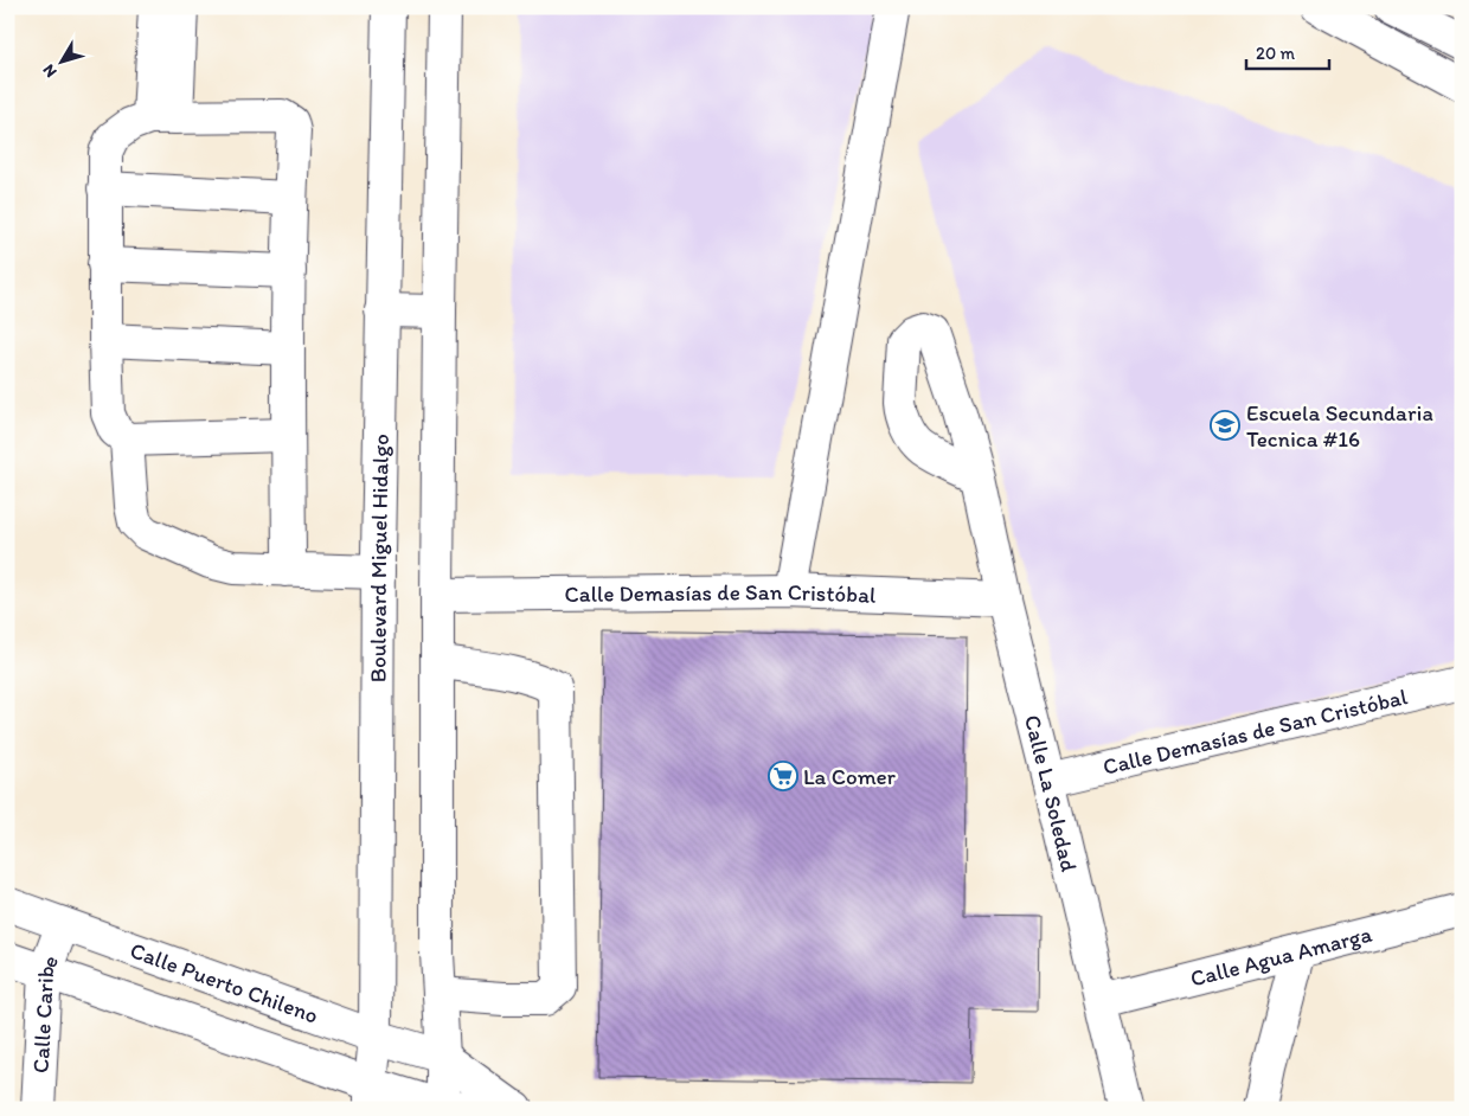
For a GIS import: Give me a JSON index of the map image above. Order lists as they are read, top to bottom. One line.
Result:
{"streets":{"street":["Boulevard Miguel Hidalgo","Calle Demasías de San Cristóbal","Calle La Soledad","Calle Agua Amarga","Calle Puerto Chileno","Calle Caribe"]},"crossings":[["Boulevard Miguel Hidalgo","Calle Puerto Chileno"],["Calle Demasías de San Cristóbal","Calle La Soledad"],["Calle La Soledad","Calle Agua Amarga"],["Calle Puerto Chileno","Calle Caribe"]],"places":{"school or university":["Escuela Secundaria Tecnica #16"],"supermarket":["La Comer"]},"scale_bar":"20 m","north":"bottom left"}
